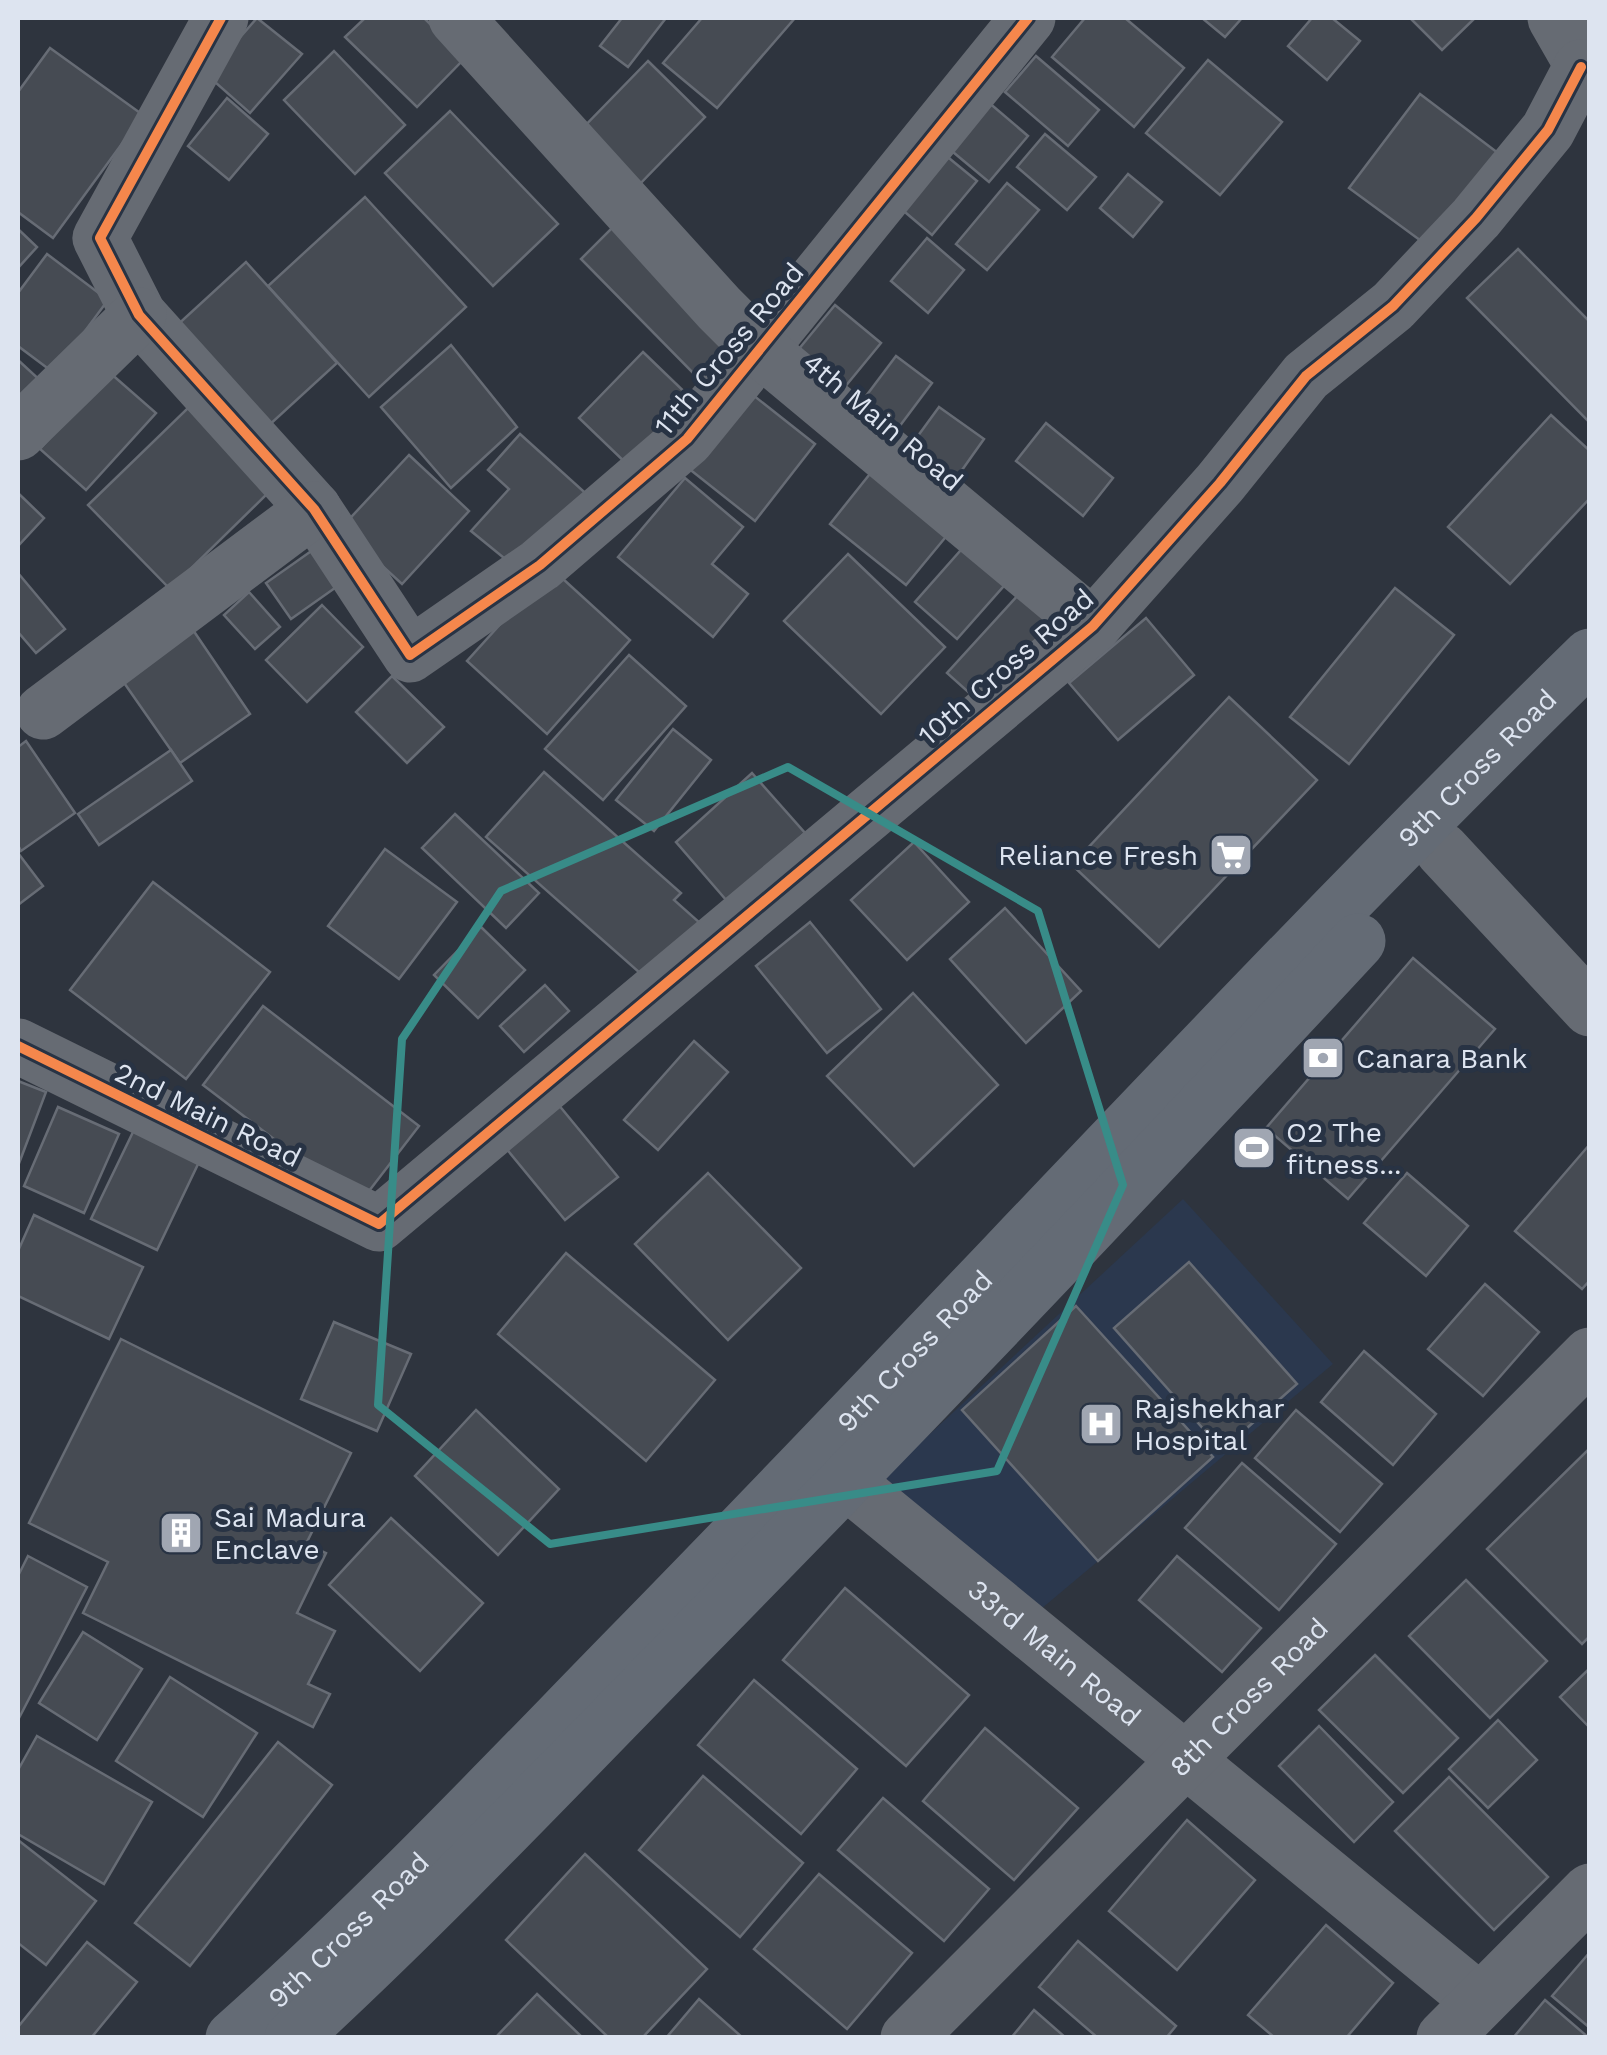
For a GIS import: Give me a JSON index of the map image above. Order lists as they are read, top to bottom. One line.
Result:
{"streets":{"main road":["9th Cross Road"],"street":["11th Cross Road","4th Main Road","10th Cross Road","2nd Main Road","33rd Main Road","8th Cross Road"]},"crossings":[["11th Cross Road","4th Main Road"],["4th Main Road","10th Cross Road"],["10th Cross Road","2nd Main Road"],["9th Cross Road","33rd Main Road"],["33rd Main Road","8th Cross Road"]],"places":{"supermarket":["Reliance Fresh"],"bank":["Canara Bank"],"sports":["O2 The fitness..."],"hospital":["Rajshekhar Hospital"],"building":["Sai Madura Enclave"]}}
